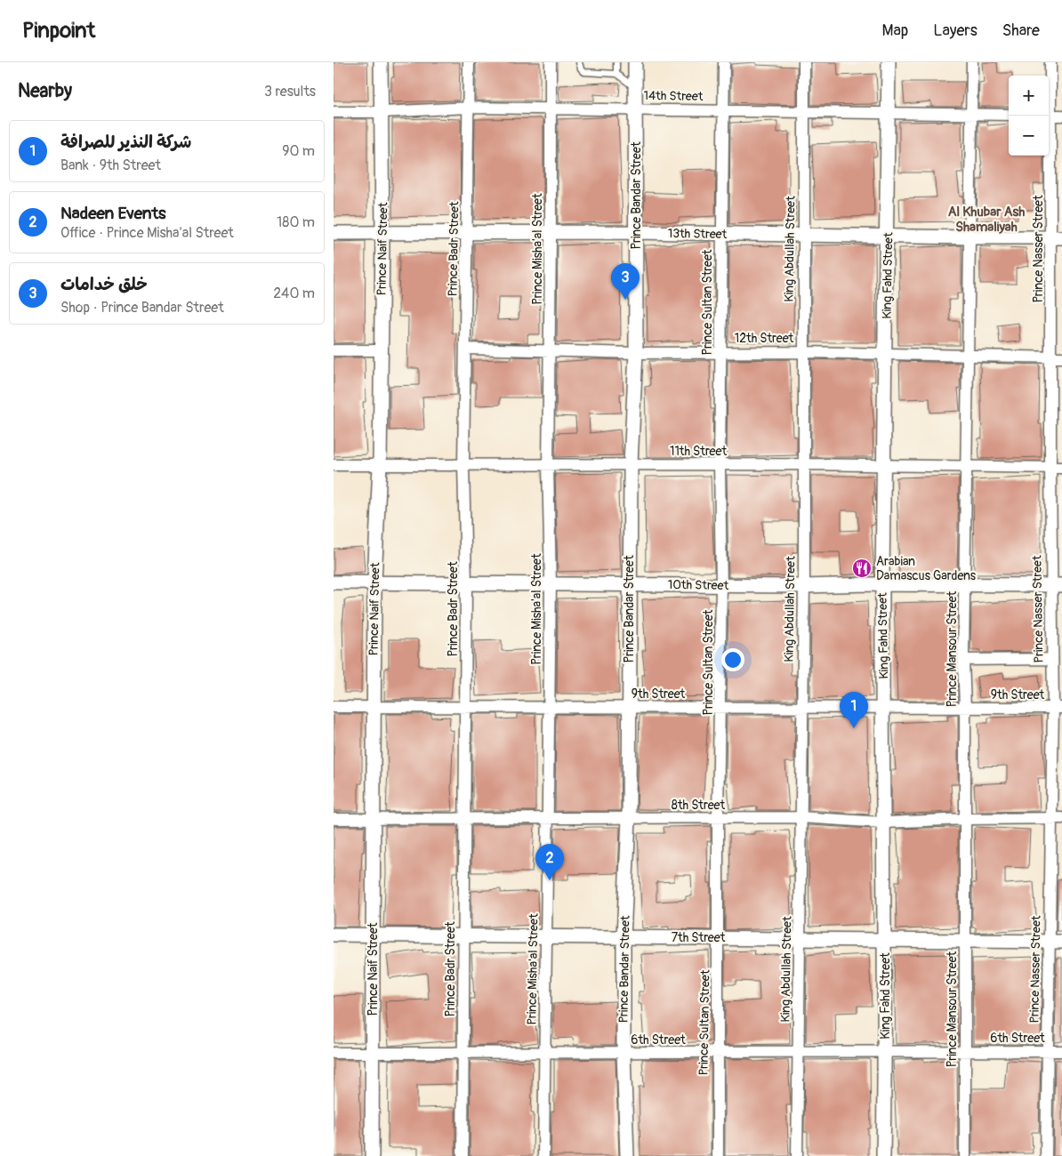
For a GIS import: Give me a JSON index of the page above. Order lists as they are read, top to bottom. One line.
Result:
{"streets":{"street":["14th Street","Prince Bandar Street","13th Street","Prince Naif Street","Prince Badr Street","Prince Misha'al Street","King Abdullah Street","Prince Nasser Street","King Fahd Street","Prince Sultan Street","12th Street","11th Street","10th Street","Prince Mansour Street","9th Street","8th Street","7th Street","6th Street"]},"crossings":[["14th Street","Prince Bandar Street"],["14th Street","Prince Naif Street"],["14th Street","Prince Badr Street"],["14th Street","Prince Misha'al Street"],["14th Street","King Abdullah Street"],["14th Street","King Fahd Street"],["14th Street","Prince Sultan Street"],["14th Street","Prince Mansour Street"],["Prince Bandar Street","13th Street"],["Prince Bandar Street","12th Street"],["Prince Bandar Street","11th Street"],["Prince Bandar Street","10th Street"],["Prince Bandar Street","9th Street"],["Prince Bandar Street","8th Street"],["Prince Bandar Street","7th Street"],["Prince Bandar Street","6th Street"],["13th Street","Prince Naif Street"],["13th Street","Prince Badr Street"],["13th Street","Prince Misha'al Street"],["13th Street","King Abdullah Street"],["13th Street","Prince Nasser Street"],["13th Street","King Fahd Street"],["13th Street","Prince Sultan Street"],["13th Street","Prince Mansour Street"],["Prince Naif Street","11th Street"],["Prince Naif Street","10th Street"],["Prince Naif Street","9th Street"],["Prince Naif Street","8th Street"],["Prince Naif Street","7th Street"],["Prince Naif Street","6th Street"],["Prince Badr Street","12th Street"],["Prince Badr Street","11th Street"],["Prince Badr Street","10th Street"],["Prince Badr Street","9th Street"],["Prince Badr Street","8th Street"],["Prince Badr Street","7th Street"],["Prince Badr Street","6th Street"],["Prince Misha'al Street","12th Street"],["Prince Misha'al Street","11th Street"],["Prince Misha'al Street","10th Street"],["Prince Misha'al Street","9th Street"],["Prince Misha'al Street","8th Street"],["Prince Misha'al Street","7th Street"],["Prince Misha'al Street","6th Street"],["King Abdullah Street","12th Street"],["King Abdullah Street","11th Street"],["King Abdullah Street","10th Street"],["King Abdullah Street","9th Street"],["King Abdullah Street","8th Street"],["King Abdullah Street","7th Street"],["King Abdullah Street","6th Street"],["Prince Nasser Street","12th Street"],["Prince Nasser Street","11th Street"],["Prince Nasser Street","10th Street"],["Prince Nasser Street","9th Street"],["Prince Nasser Street","8th Street"],["Prince Nasser Street","7th Street"],["Prince Nasser Street","6th Street"],["King Fahd Street","12th Street"],["King Fahd Street","11th Street"],["King Fahd Street","10th Street"],["King Fahd Street","9th Street"],["King Fahd Street","8th Street"],["King Fahd Street","7th Street"],["King Fahd Street","6th Street"],["Prince Sultan Street","12th Street"],["Prince Sultan Street","11th Street"],["Prince Sultan Street","10th Street"],["Prince Sultan Street","9th Street"],["Prince Sultan Street","8th Street"],["Prince Sultan Street","7th Street"],["Prince Sultan Street","6th Street"],["12th Street","Prince Mansour Street"],["11th Street","Prince Mansour Street"],["10th Street","Prince Mansour Street"],["Prince Mansour Street","9th Street"],["Prince Mansour Street","8th Street"],["Prince Mansour Street","7th Street"],["Prince Mansour Street","6th Street"]],"districts":["Al Khubar Ash Shamaliyah"],"places":{"restaurant":["Arabian Damascus Gardens"]},"page":{"header":"Pinpoint","nav":["Map","Layers","Share"],"heading":["Nearby","3 results"],"map_buttons":["+","−"],"list":[{"mark":"1","name":"شركة النذير للصرافة","note":"Bank · 9th Street","value":"90 m"},{"mark":"2","name":"Nadeen Events","note":"Office · Prince Misha'al Street","value":"180 m"},{"mark":"3","name":"خلق خدامات","note":"Shop · Prince Bandar Street","value":"240 m"}],"pins":["3","1","2"]}}
